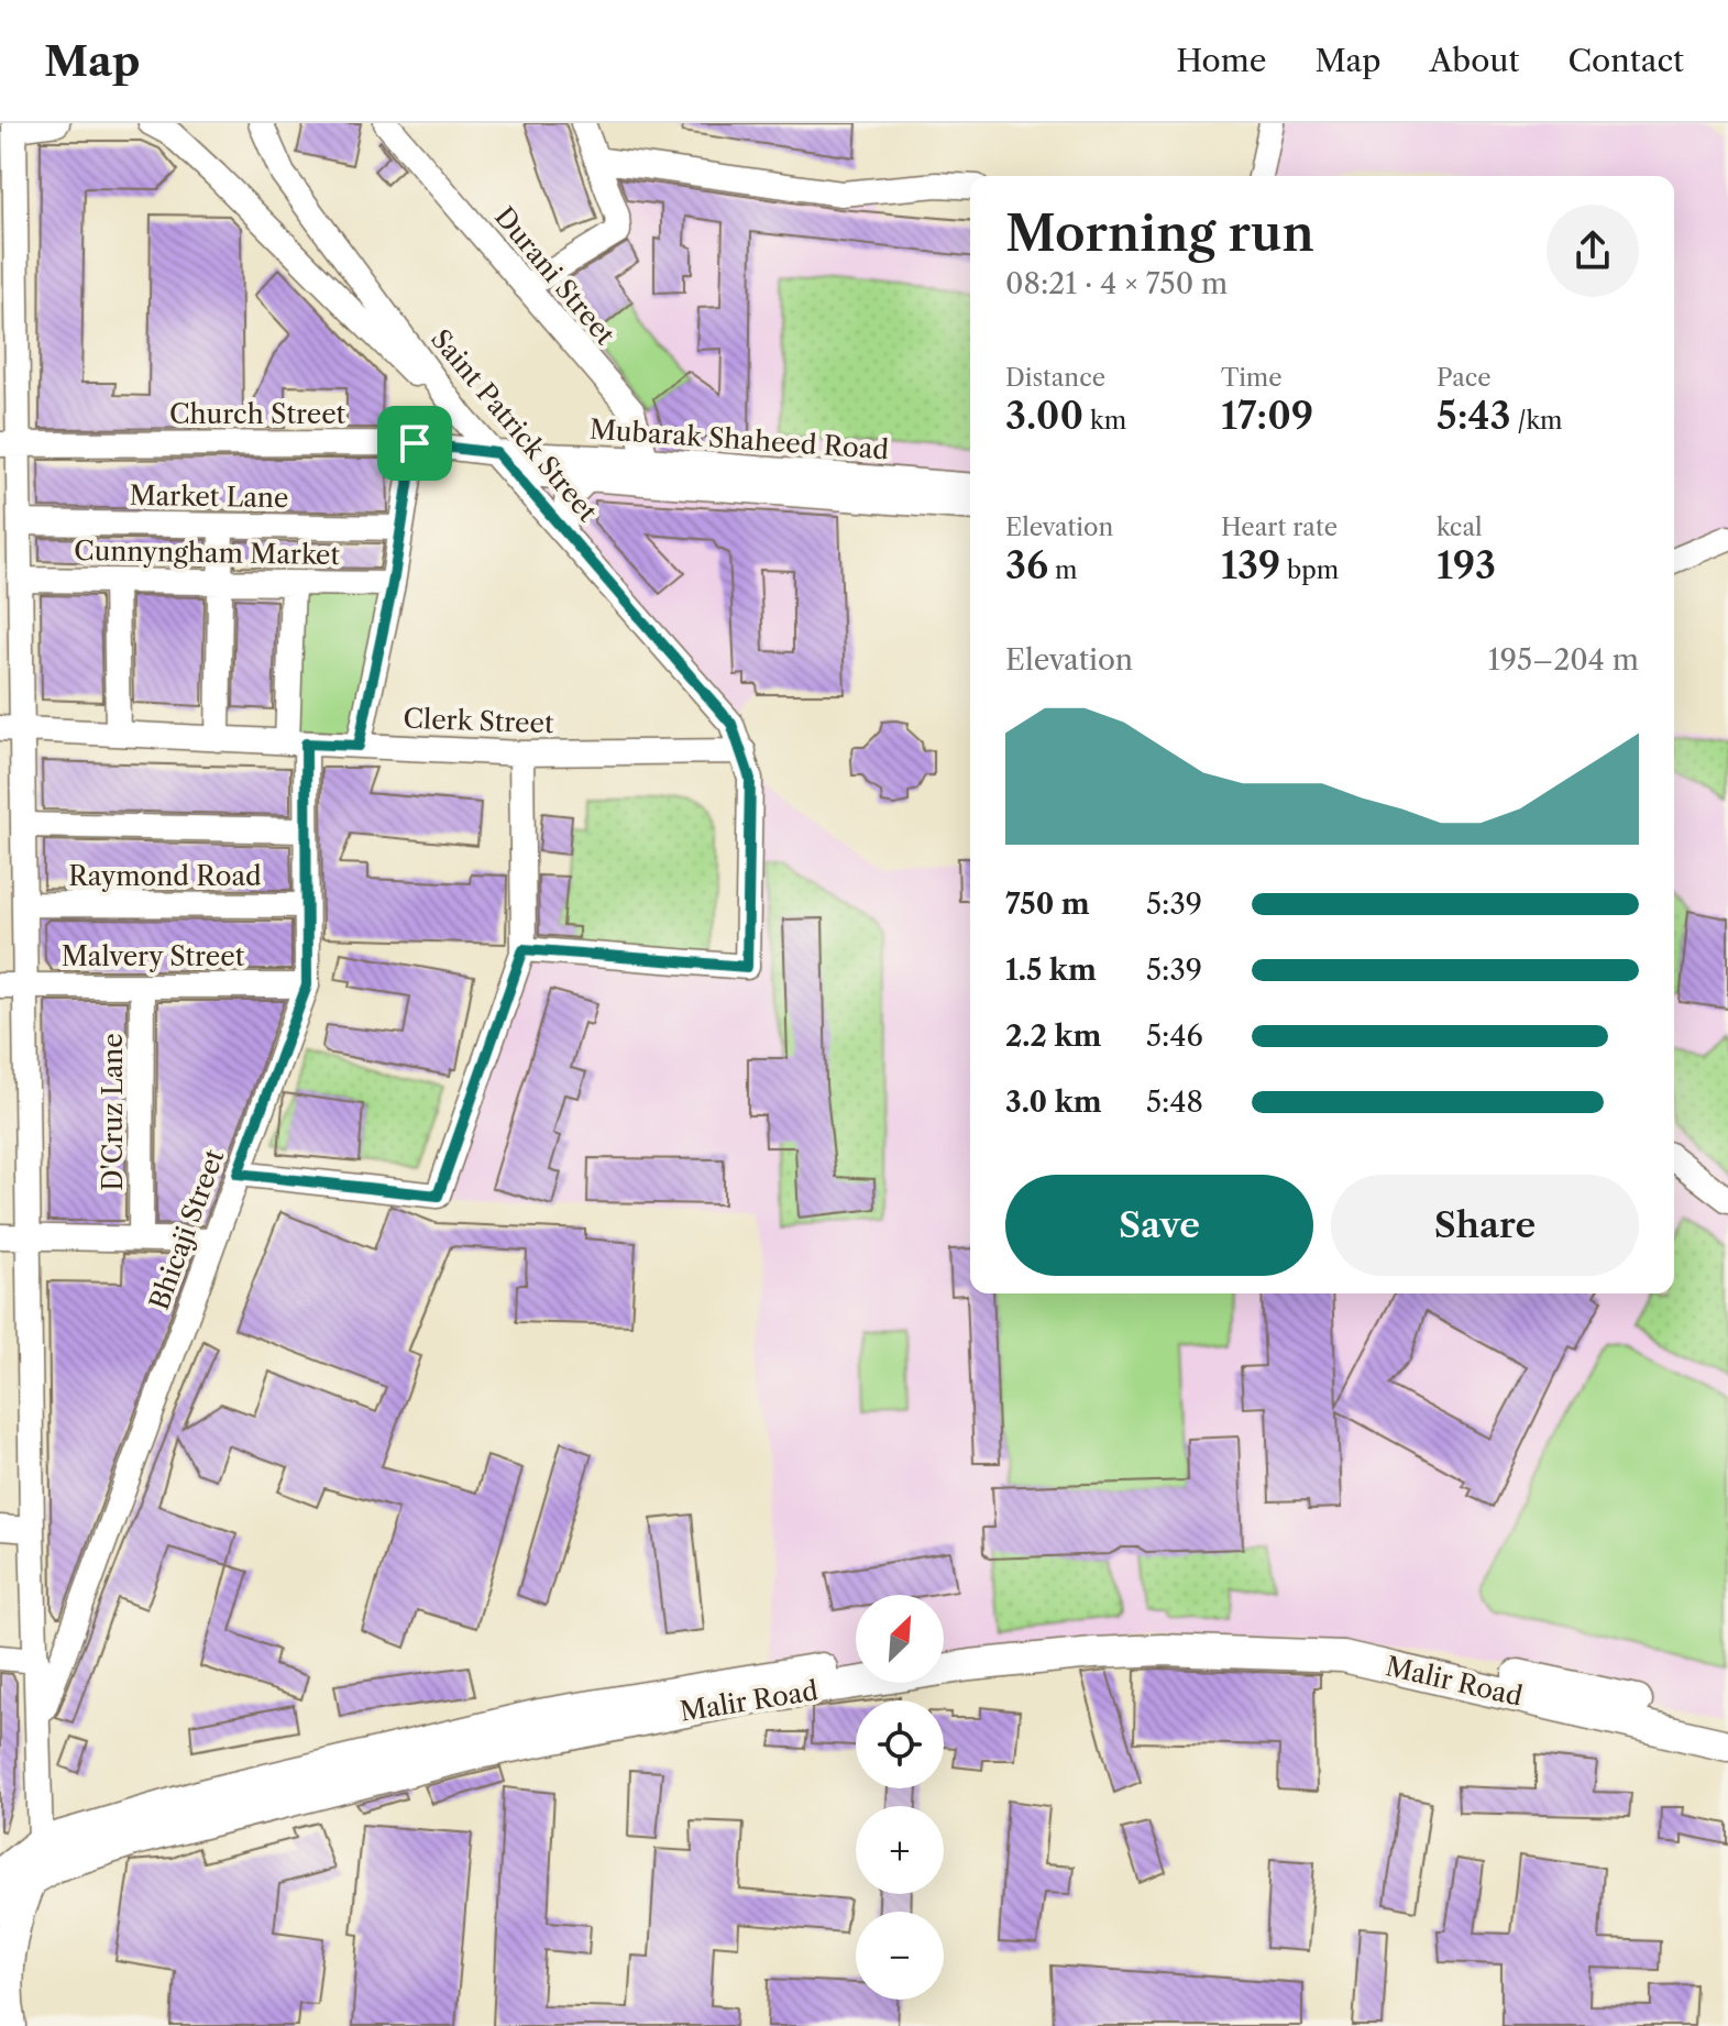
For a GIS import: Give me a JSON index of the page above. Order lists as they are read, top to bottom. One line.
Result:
{"streets":{"main road":["Malir Road"],"street":["Durani Street","Church Street","Saint Patrick Street","Mubarak Shaheed Road","Market Lane","Cunnyngham Market","Clerk Street","Raymond Road","Malvery Street","D'Cruz Lane","Bhicaji Street"]},"crossings":[["Durani Street","Mubarak Shaheed Road"],["Church Street","Saint Patrick Street"],["Church Street","Mubarak Shaheed Road"],["Saint Patrick Street","Mubarak Shaheed Road"],["Saint Patrick Street","Clerk Street"],["Cunnyngham Market","Bhicaji Street"],["Clerk Street","Bhicaji Street"],["Raymond Road","Bhicaji Street"],["Malvery Street","D'Cruz Lane"],["Malvery Street","Bhicaji Street"]],"north":"top right","page":{"header":"Map","nav":["Home","Map","About","Contact"],"heading":["Morning run","08:21 · 4 × 750 m"],"stats":[["Distance","3.00 km"],["Time","17:09"],["Pace","5:43 /km"],["Elevation","36 m"],["Heart rate","139 bpm"],["kcal","193"]],"chart":["Elevation","195–204 m"],"list":[{"name":"750 m","note":"5:39"},{"name":"1.5 km","note":"5:39"},{"name":"2.2 km","note":"5:46"},{"name":"3.0 km","note":"5:48"}],"buttons":["Save","Share"],"map_buttons":["+","−"]}}
